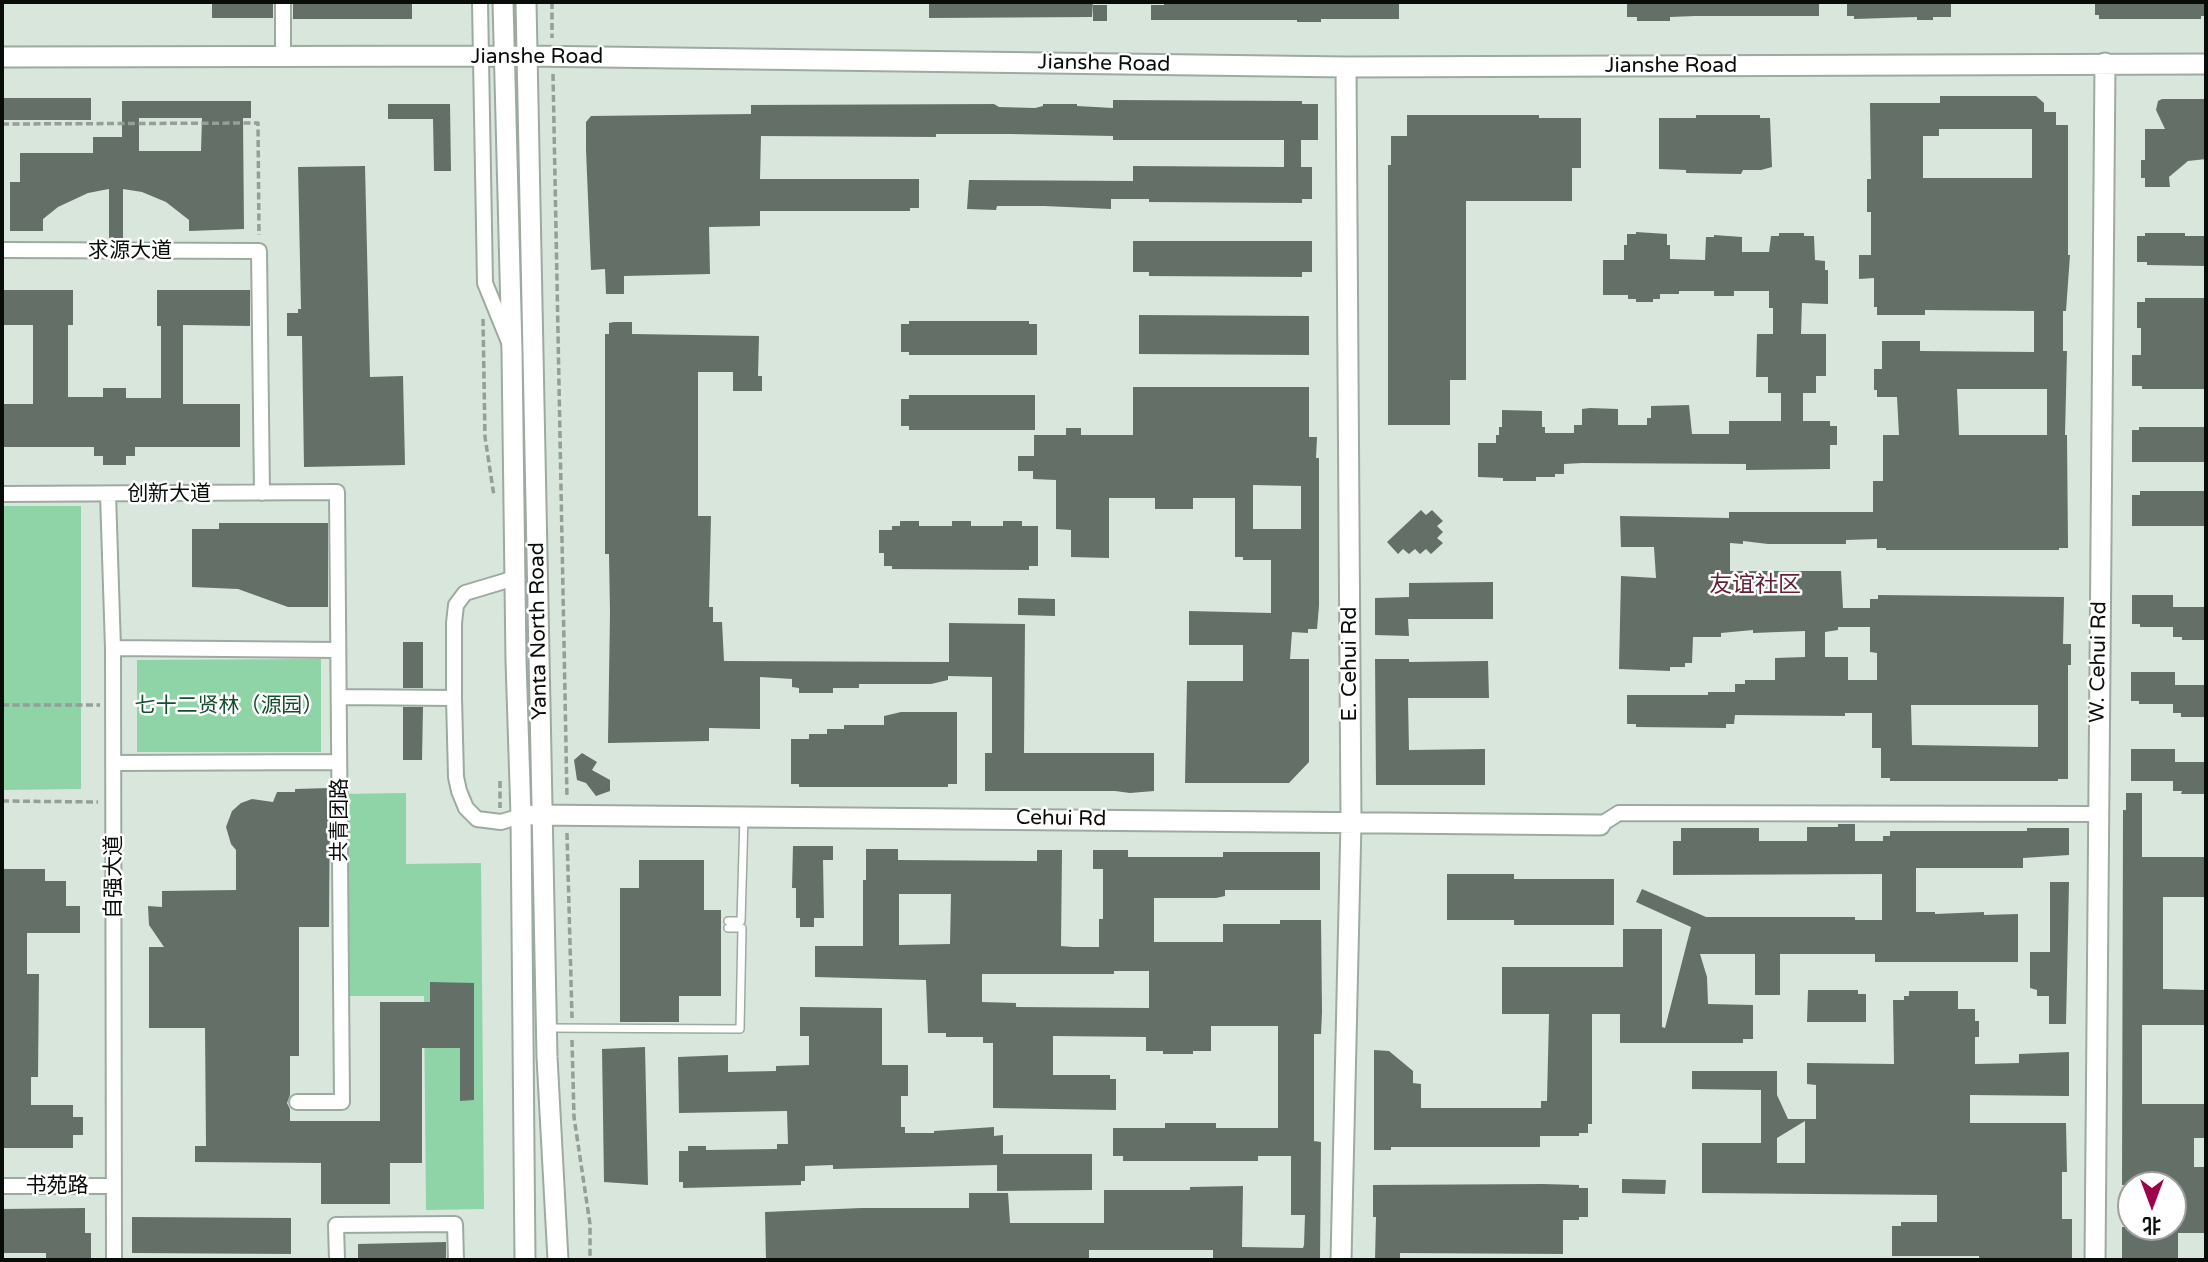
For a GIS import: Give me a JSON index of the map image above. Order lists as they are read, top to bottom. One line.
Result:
{"streets":{"street":["Jianshe Road","求源大道","创新大道","Yanta North Road","W. Cehui Rd","E. Cehui Rd","Cehui Rd","共青团路","自强大道","书苑路"]},"crossings":[["Jianshe Road","Yanta North Road"],["Jianshe Road","W. Cehui Rd"],["Jianshe Road","E. Cehui Rd"],["创新大道","共青团路"],["创新大道","自强大道"],["Yanta North Road","Cehui Rd"],["E. Cehui Rd","Cehui Rd"],["自强大道","书苑路"]],"districts":["友谊社区"],"parks":["七十二贤林（源园）"],"north":"bottom"}
